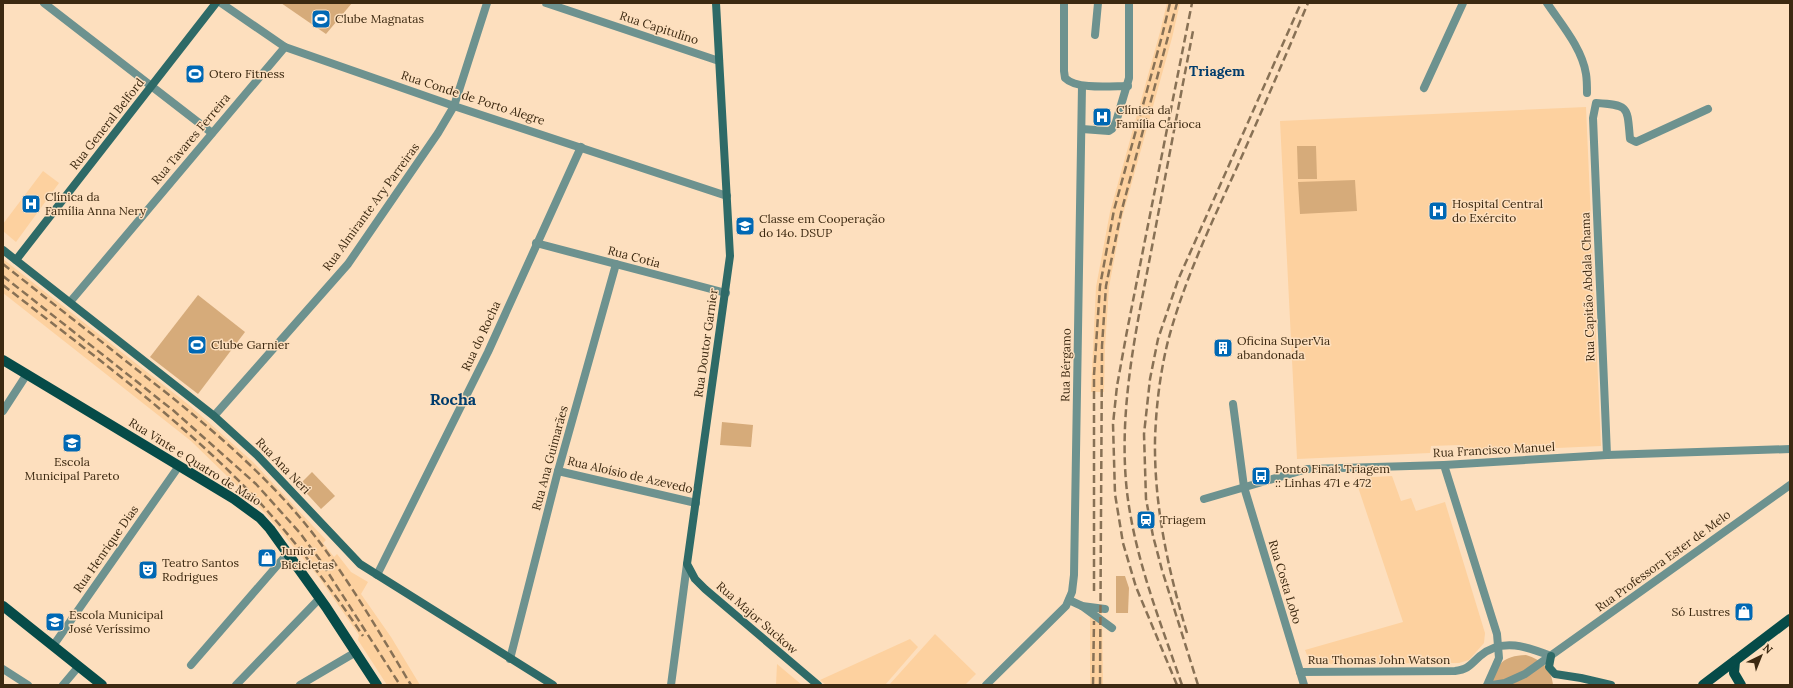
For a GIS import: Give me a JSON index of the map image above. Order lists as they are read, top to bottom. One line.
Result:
{"streets":{"main road":["Rua General Belford","Rua Doutor Garnier","Rua Vinte e Quatro de Maio","Rua Ana Neri","Rua Major Suckow"],"street":["Rua Capitulino","Rua Conde de Porto Alegre","Rua Tavares Ferreira","Rua Almirante Ary Parreiras","Rua Cotia","Rua Capitão Abdala Chama","Rua do Rocha","Rua Bérgamo","Rua Francisco Manuel","Rua Ana Guimarães","Rua Aloísio de Azevedo","Rua Henrique Dias","Rua Professora Ester de Melo","Rua Costa Lobo","Rua Thomas John Watson"]},"crossings":[["Rua Capitulino","Rua Doutor Garnier"],["Rua Conde de Porto Alegre","Rua Tavares Ferreira"],["Rua Conde de Porto Alegre","Rua Almirante Ary Parreiras"],["Rua Conde de Porto Alegre","Rua do Rocha"],["Rua Conde de Porto Alegre","Rua Doutor Garnier"],["Rua General Belford","Rua Ana Neri"],["Rua Tavares Ferreira","Rua Ana Neri"],["Rua Almirante Ary Parreiras","Rua Ana Neri"],["Rua Cotia","Rua do Rocha"],["Rua Cotia","Rua Doutor Garnier"],["Rua Cotia","Rua Ana Guimarães"],["Rua Capitão Abdala Chama","Rua Francisco Manuel"],["Rua do Rocha","Rua Ana Neri"],["Rua Doutor Garnier","Rua Aloísio de Azevedo"],["Rua Doutor Garnier","Rua Major Suckow"],["Rua Francisco Manuel","Rua Costa Lobo"],["Rua Ana Guimarães","Rua Ana Neri"],["Rua Ana Guimarães","Rua Aloísio de Azevedo"],["Rua Vinte e Quatro de Maio","Rua Henrique Dias"],["Rua Professora Ester de Melo","Rua Thomas John Watson"],["Rua Costa Lobo","Rua Thomas John Watson"]],"districts":["Triagem","Rocha"],"places":{"sports":["Clube Magnatas","Otero Fitness","Clube Garnier"],"hospital":["Clínica da Família Carioca","Clínica da Família Anna Nery","Hospital Central do Exército"],"school or university":["Classe em Cooperação do 14o. DSUP","Escola Municipal Pareto","Escola Municipal José Veríssimo"],"building":["Oficina SuperVia abandonada"],"bus stop":["Ponto Final: Triagem :: Linhas 471 e 472"],"station":["Triagem"],"shop":["Junior Bicicletas","Só Lustres"],"theatre":["Teatro Santos Rodrigues"]},"north":"top right"}
